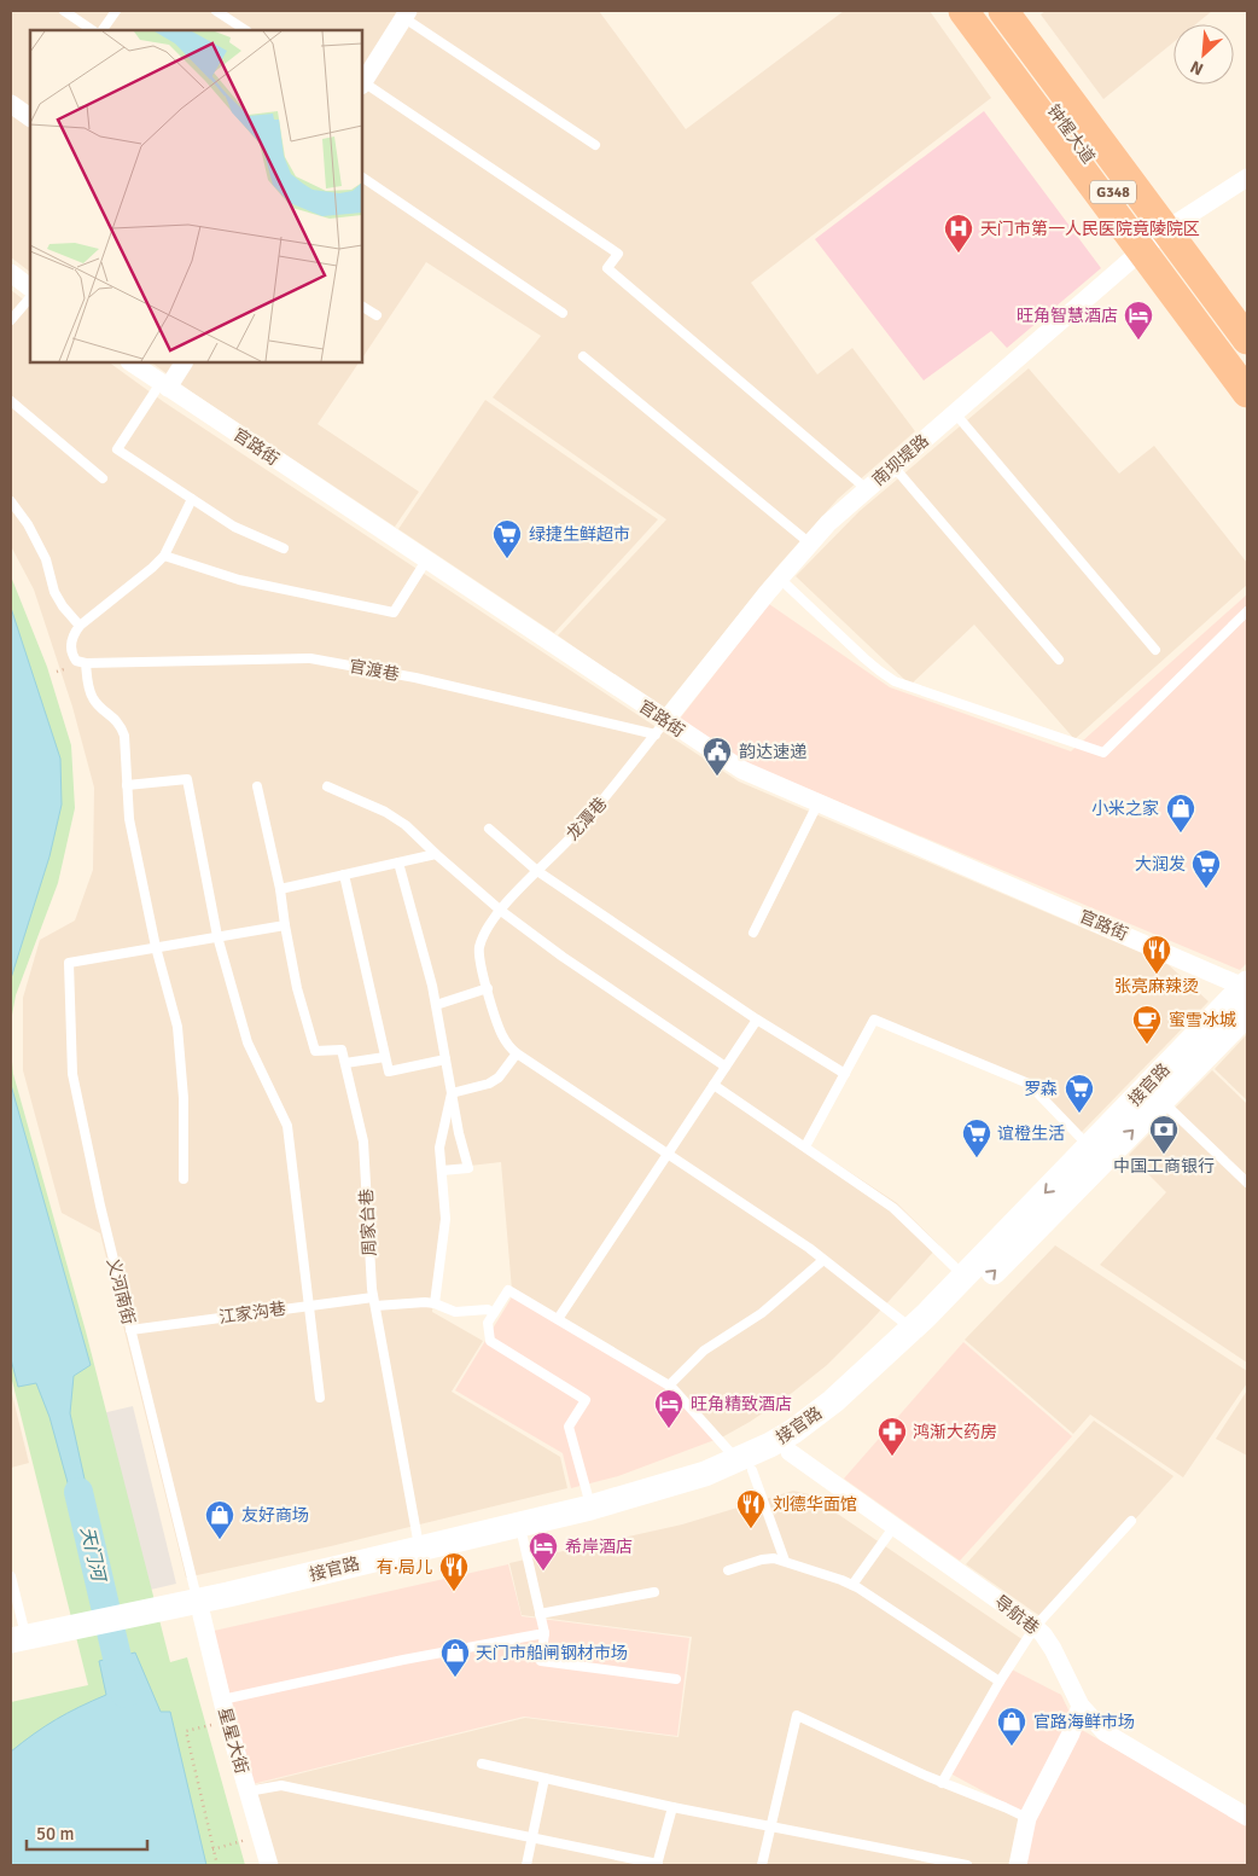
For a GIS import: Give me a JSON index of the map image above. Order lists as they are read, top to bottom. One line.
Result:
{"streets":{"highway":["钟惺大道","G348"],"main road":["接官路"],"street":["官路街","南坝堤路","导航巷","星星大街"],"lane":["官渡巷","龙潭巷","周家台巷","义河南街","江家沟巷"]},"crossings":[["钟惺大道","南坝堤路"],["官路街","南坝堤路"],["官路街","官渡巷"],["官路街","龙潭巷"],["官路街","接官路"],["南坝堤路","官渡巷"],["南坝堤路","龙潭巷"],["官渡巷","龙潭巷"],["接官路","周家台巷"],["接官路","义河南街"],["接官路","导航巷"],["接官路","星星大街"],["周家台巷","江家沟巷"],["义河南街","江家沟巷"],["义河南街","星星大街"]],"water":["天门河"],"places":{"hospital":["天门市第一人民医院竟陵院区"],"hotel":["旺角智慧酒店","旺角精致酒店","希岸酒店"],"supermarket":["绿捷生鲜超市","大润发","罗森","谊橙生活"],"public building":["韵达速递"],"shop":["小米之家","友好商场","天门市船闸钢材市场","官路海鲜市场"],"restaurant":["张亮麻辣烫","刘德华面馆","有·局儿"],"cafe":["蜜雪冰城"],"bank":["中国工商银行"],"pharmacy":["鸿渐大药房"]},"scale_bar":"50 m","north":"bottom left"}
